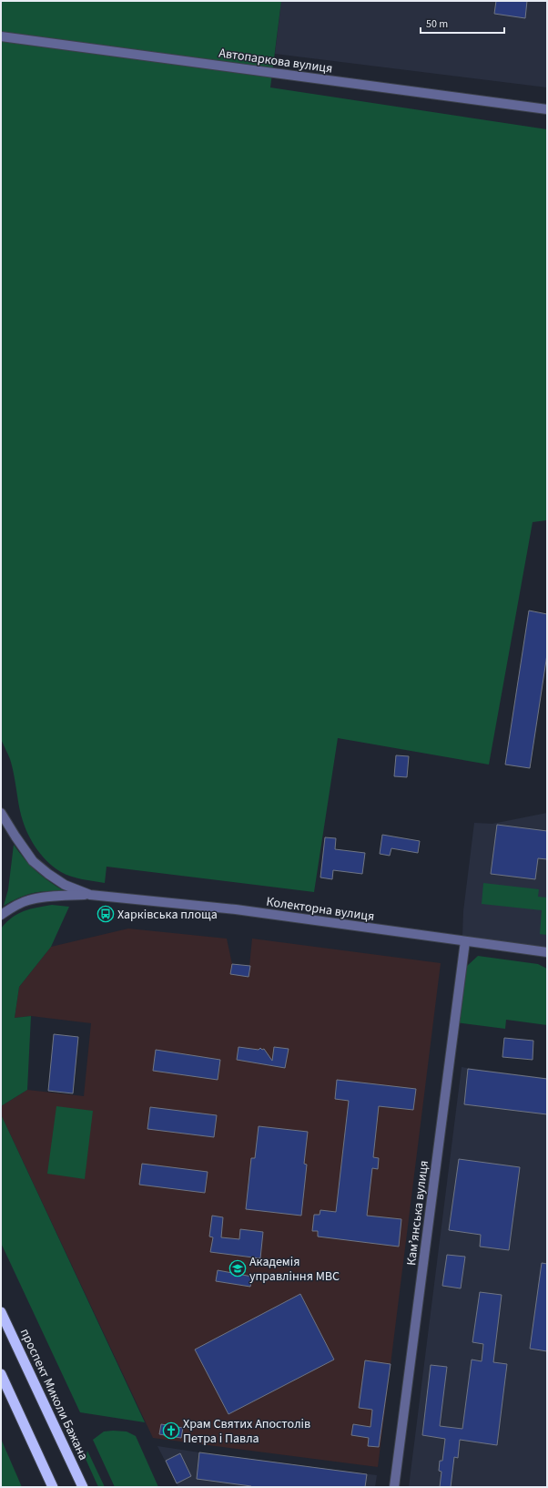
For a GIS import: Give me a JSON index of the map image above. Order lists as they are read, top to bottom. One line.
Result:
{"streets":{"highway":["проспект Миколи Бажана"],"street":["Автопаркова вулиця","Колекторна вулиця","Камʼянська вулиця"]},"crossings":[["Колекторна вулиця","Камʼянська вулиця"]],"places":{"bus stop":["Харківська площа"],"school or university":["Академія управління МВС"],"church":["Храм Святих Апостолів Петра і Павла"]},"scale_bar":"50 m"}
